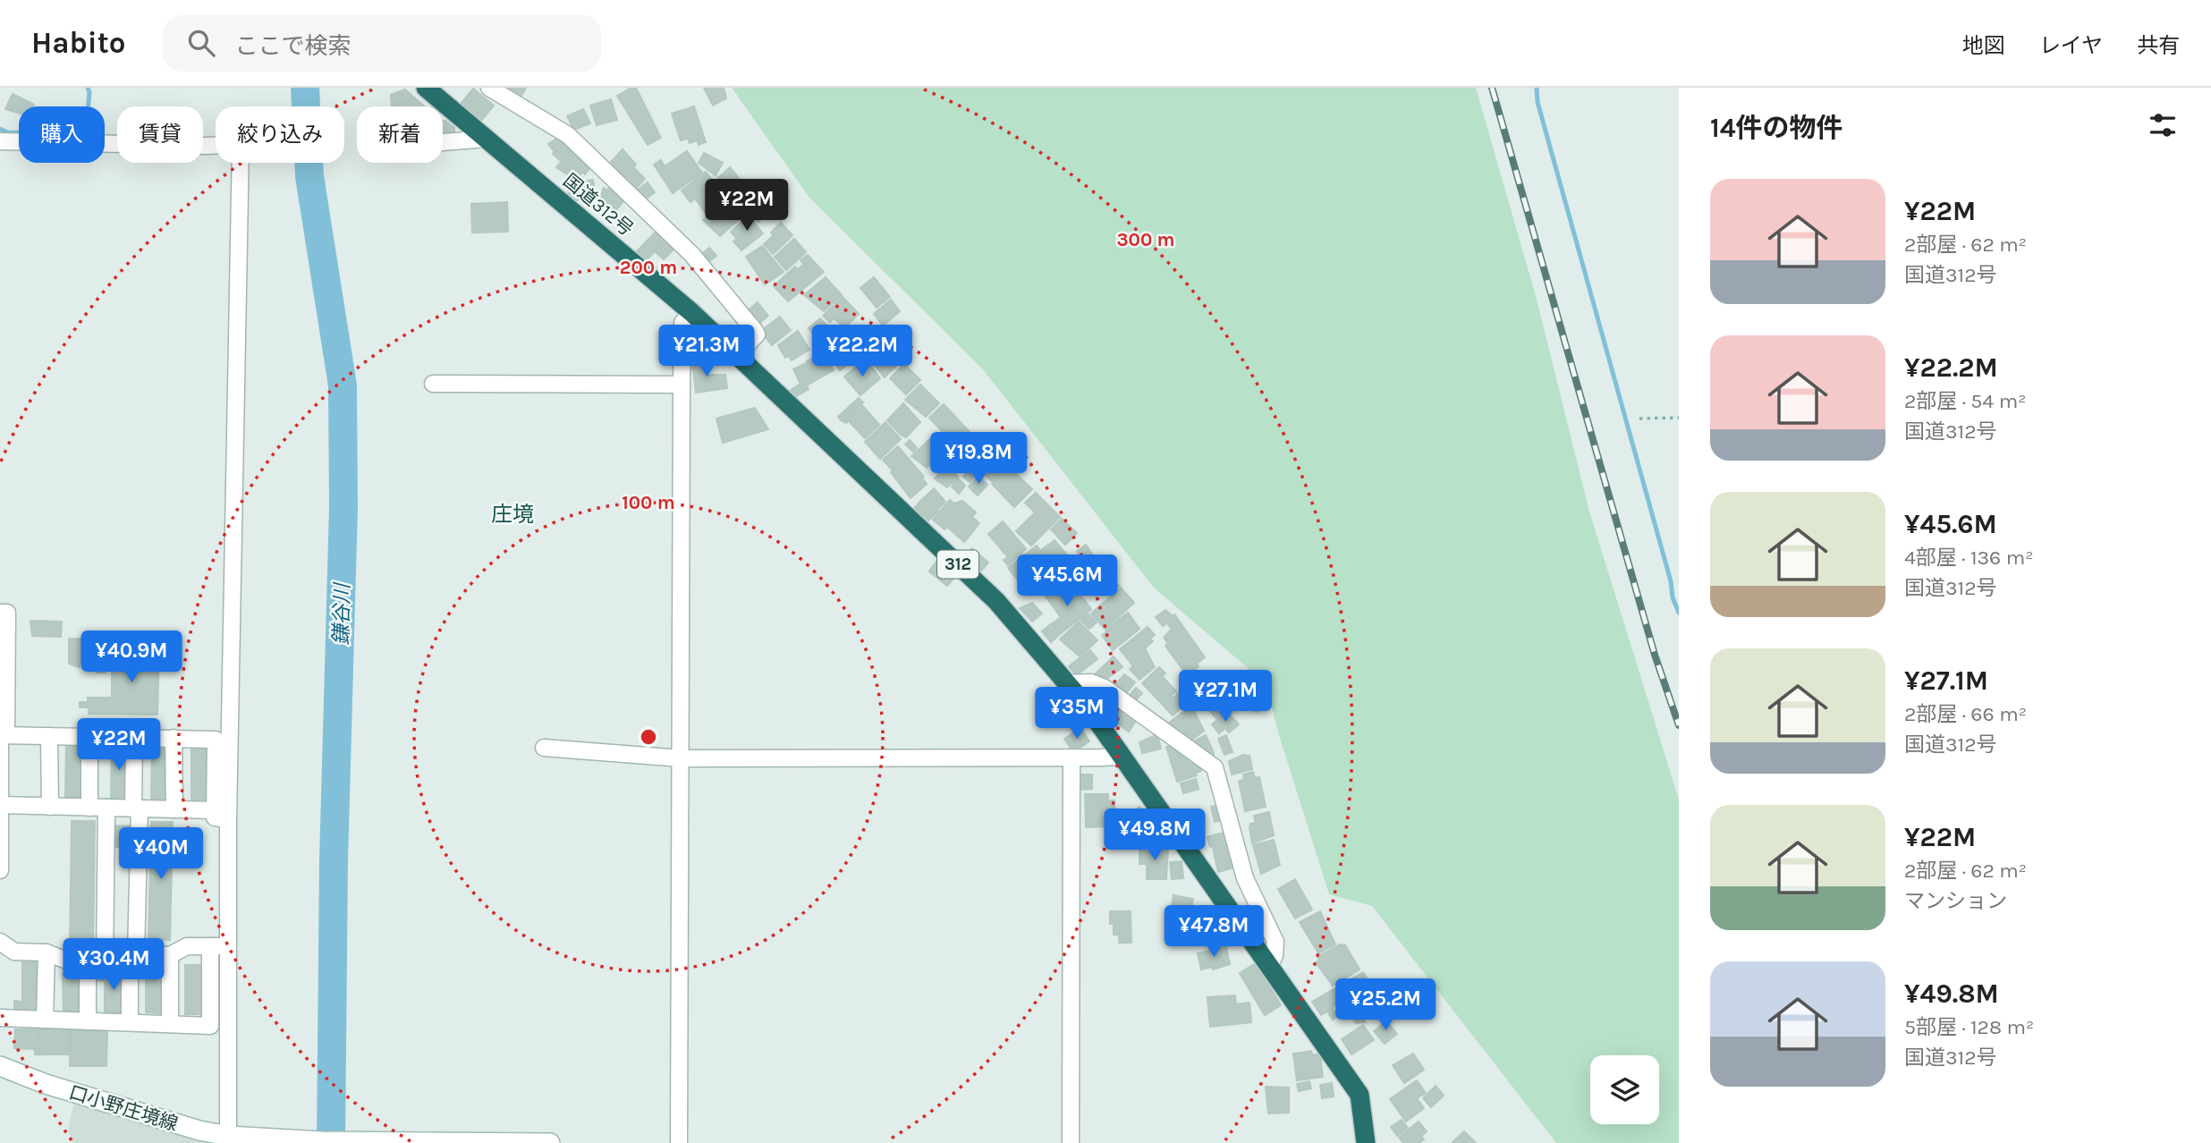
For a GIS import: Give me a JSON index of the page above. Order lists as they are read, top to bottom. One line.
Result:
{"streets":{"highway":["国道312号","312"],"main road":["口小野庄境線"]},"districts":["庄境"],"water":["鎌谷川"],"page":{"header":"Habito","search":"ここで検索","nav":["地図","レイヤ","共有"],"heading":"14件の物件","chip":["購入","賃貸","絞り込み","新着"],"list":[{"name":"¥22M","note":"2部屋 · 62 m² · 国道312号"},{"name":"¥22.2M","note":"2部屋 · 54 m² · 国道312号"},{"name":"¥45.6M","note":"4部屋 · 136 m² · 国道312号"},{"name":"¥27.1M","note":"2部屋 · 66 m² · 国道312号"},{"name":"¥22M","note":"2部屋 · 62 m² · マンション"},{"name":"¥49.8M","note":"5部屋 · 128 m² · 国道312号"}],"price":["¥22M","¥21.3M","¥22.2M","¥19.8M","¥45.6M","¥40.9M","¥27.1M","¥35M","¥22M","¥49.8M","¥40M","¥47.8M","¥30.4M","¥25.2M"]},"rings":["300 m","200 m","100 m"]}
